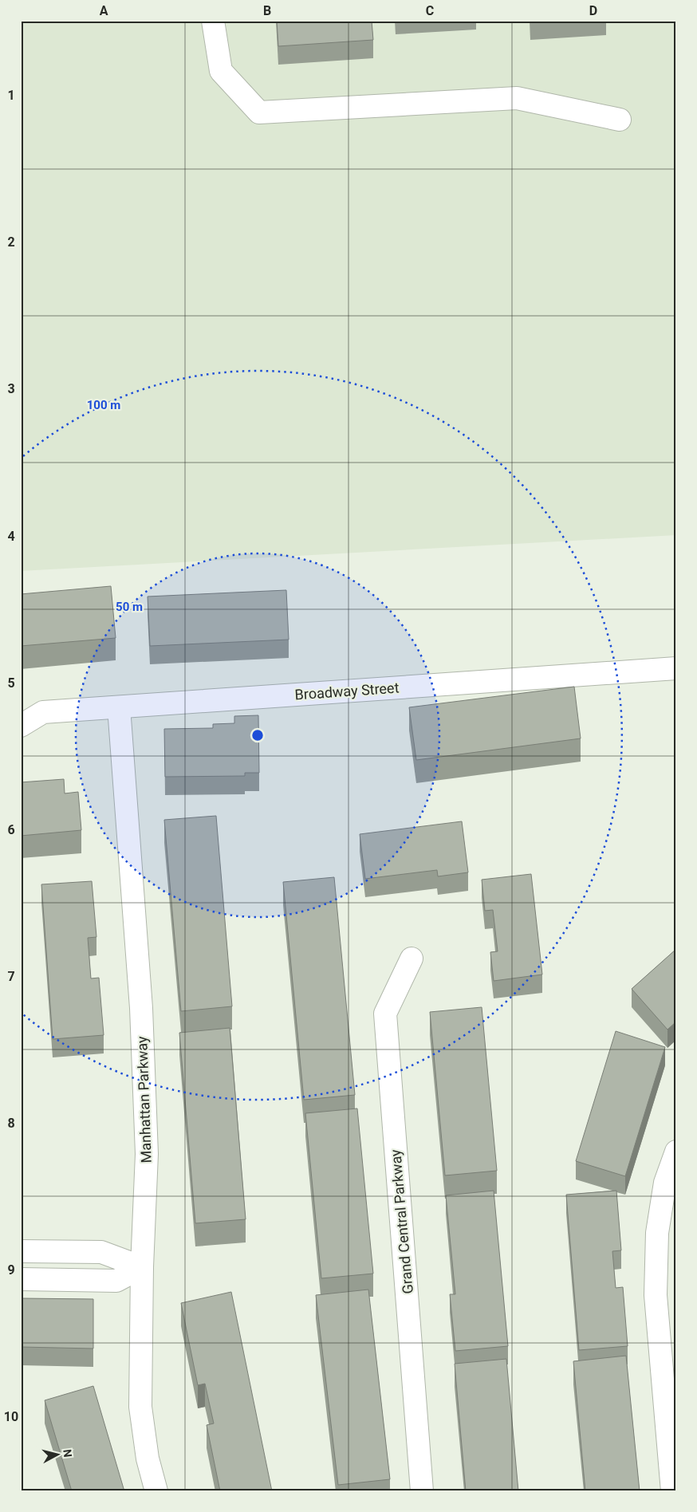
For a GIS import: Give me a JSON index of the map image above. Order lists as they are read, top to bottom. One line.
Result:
{"streets":{"street":["Broadway Street","Manhattan Parkway","Grand Central Parkway"]},"crossings":[["Broadway Street","Manhattan Parkway"]],"north":"right","grid":{"columns":["A","B","C","D"],"rows":["1","2","3","4","5","6","7","8","9","10"]},"rings":["100 m","50 m"]}
